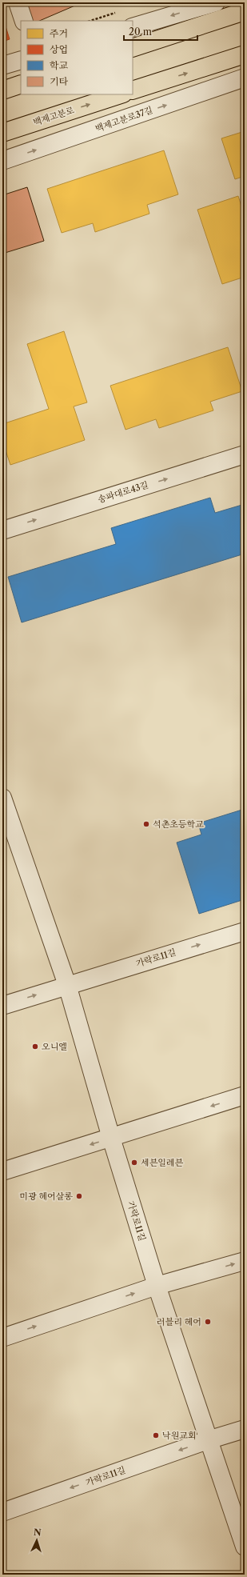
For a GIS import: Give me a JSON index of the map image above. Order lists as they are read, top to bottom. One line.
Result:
{"streets":{"main road":["백제고분로"],"street":["백제고분로37길","송파대로43길","가락로11길"]},"one_way":["백제고분로","송파대로43길"],"places":["석촌초등학교","오니엘","세븐일레븐","미광 헤어살롱","러블리 헤어","낙원교회"],"legend":["주거","상업","학교","기타"],"scale_bar":"20 m","north":"top"}
